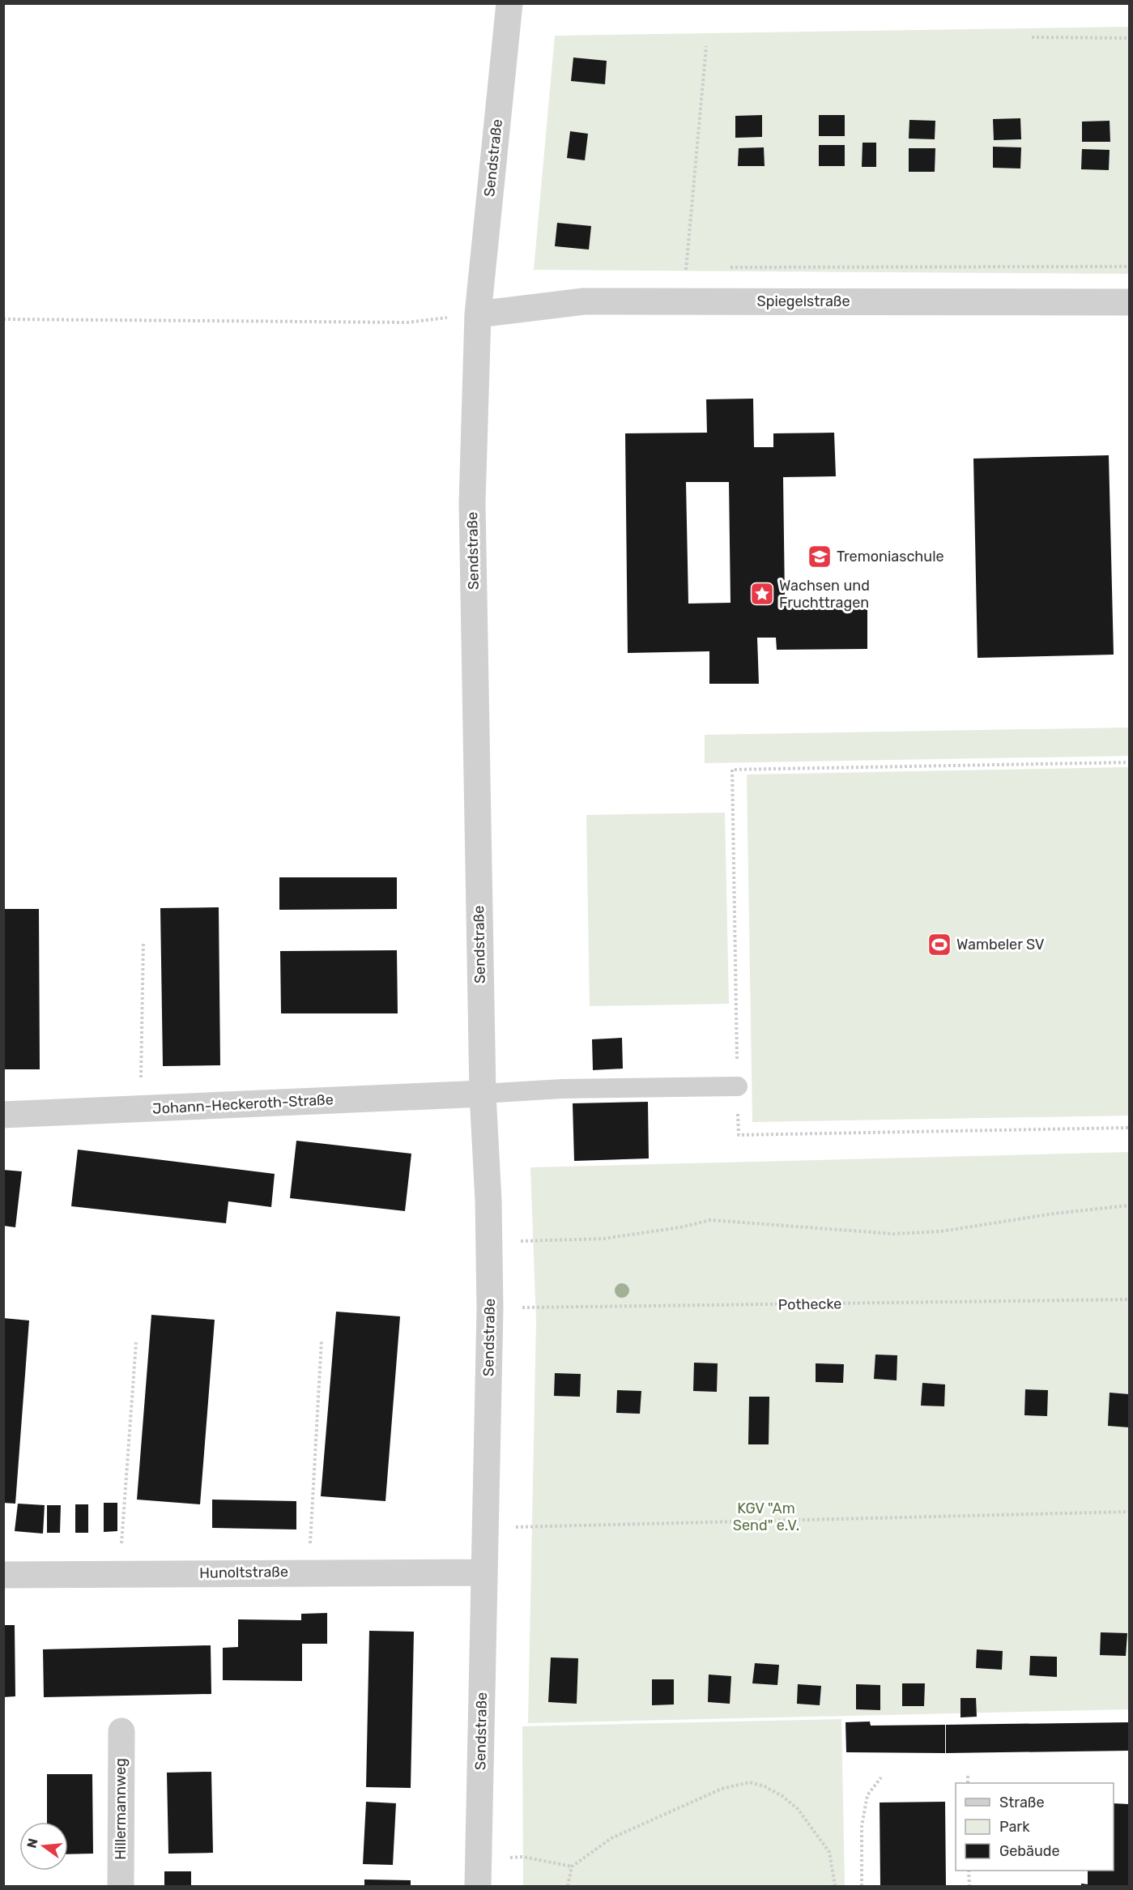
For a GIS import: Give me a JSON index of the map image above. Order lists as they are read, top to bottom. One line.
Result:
{"streets":{"street":["Sendstraße","Spiegelstraße","Johann-Heckeroth-Straße","Hunoltstraße","Hillermannweg"],"path":["Pothecke"]},"crossings":[["Sendstraße","Spiegelstraße"],["Sendstraße","Johann-Heckeroth-Straße"],["Sendstraße","Pothecke"],["Sendstraße","Hunoltstraße"]],"parks":["KGV \"Am Send\" e.V."],"places":{"school or university":["Tremoniaschule"],"place":["Wachsen und Fruchttragen"],"sports":["Wambeler SV"]},"legend":["Straße","Park","Gebäude"],"north":"left"}
